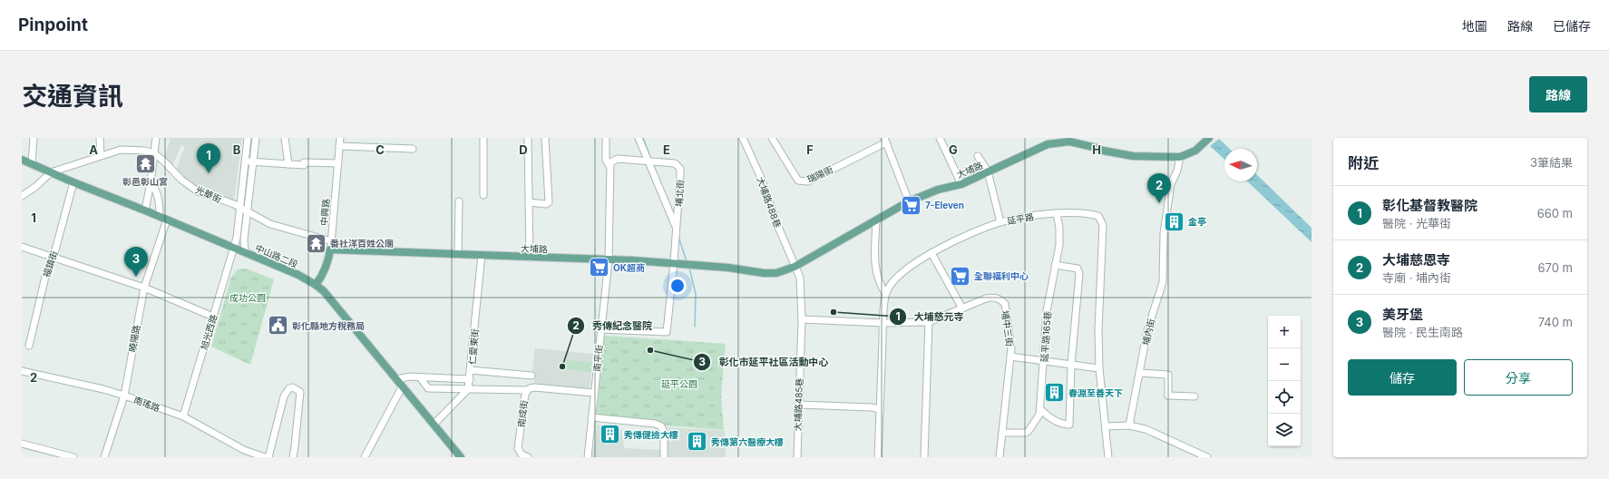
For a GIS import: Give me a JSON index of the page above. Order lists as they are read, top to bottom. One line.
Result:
{"streets":{"main road":["大埔路","中興路","中山路二段"],"street":["瑞陽街","埔北街","光華街","大埔路488巷","延平路","福鎮街","埔中三街","旭光西路","埔內街","延平路165巷","曉陽路","仁愛東街","南平街","南瑤路","大埔路485巷","南成街"]},"crossings":[["大埔路","埔北街"],["大埔路","大埔路488巷"],["大埔路","中興路"],["大埔路","埔內街"],["大埔路","仁愛東街"],["大埔路","南平街"],["大埔路","大埔路485巷"],["埔北街","南平街"],["光華街","中興路"],["光華街","旭光西路"],["大埔路488巷","大埔路485巷"],["中興路","中山路二段"],["延平路","延平路165巷"],["中山路二段","福鎮街"],["中山路二段","旭光西路"],["中山路二段","曉陽路"],["埔中三街","延平路165巷"],["旭光西路","南瑤路"],["曉陽路","南瑤路"],["南平街","南成街"]],"parks":["成功公園","延平公園"],"places":{"temple":["彰邑彰山宮","番社洋百姓公廟"],"supermarket":["7-Eleven","OK超商","全聯福利中心"],"building":["金亭","春淵至善天下","秀傳健撿大樓","秀傳第六醫療大樓"],"other":["大埔慈元寺","彰化市延平社區活動中心","秀傳紀念醫院"],"public building":["彰化縣地方稅務局"]},"north":"left","page":{"header":"Pinpoint","nav":["地圖","路線","已儲存"],"title":"交通資訊","buttons":["路線",["儲存","分享"]],"heading":["附近","3筆結果"],"pins":["1","2","3"],"list":[{"mark":"1","name":"彰化基督教醫院","note":"醫院 · 光華街","value":"660 m"},{"mark":"2","name":"大埔慈恩寺","note":"寺廟 · 埔內街","value":"670 m"},{"mark":"3","name":"美牙堡","note":"醫院 · 民生南路","value":"740 m"}],"map_buttons":["+","−"]},"grid":{"columns":["A","B","C","D","E","F","G","H"],"rows":["1","2"]}}
